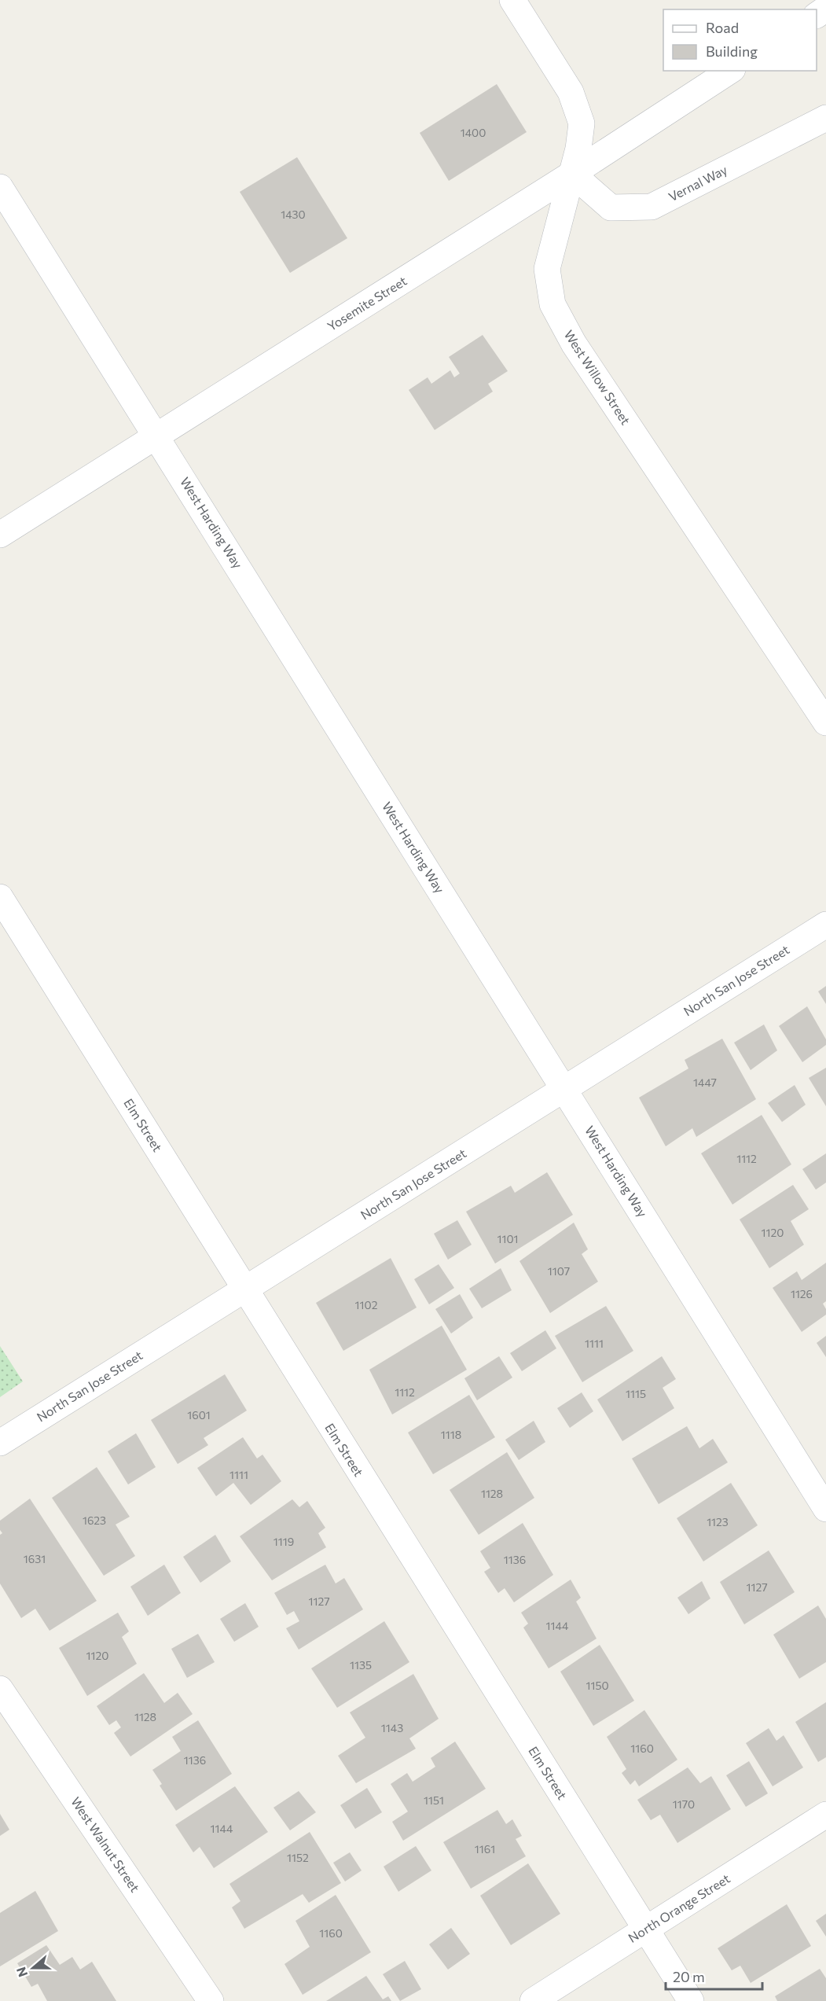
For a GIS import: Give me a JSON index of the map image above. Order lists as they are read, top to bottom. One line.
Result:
{"streets":{"street":["Vernal Way","Yosemite Street","West Willow Street","West Harding Way","North San Jose Street","Elm Street","West Walnut Street","North Orange Street"]},"crossings":[["Vernal Way","Yosemite Street"],["Vernal Way","West Willow Street"],["Yosemite Street","West Willow Street"],["Yosemite Street","West Harding Way"],["West Harding Way","North San Jose Street"],["North San Jose Street","Elm Street"],["Elm Street","North Orange Street"]],"house_numbers":["1400","1430","1447","1112","1120","1101","1107","1126","1102","1111","1112","1115","1601","1118","1111","1128","1623","1123","1119","1631","1136","1127","1127","1144","1120","1135","1150","1128","1143","1160","1136","1151","1170","1144","1161","1152","1160"],"legend":["Road","Building"],"scale_bar":"20 m","north":"left"}
